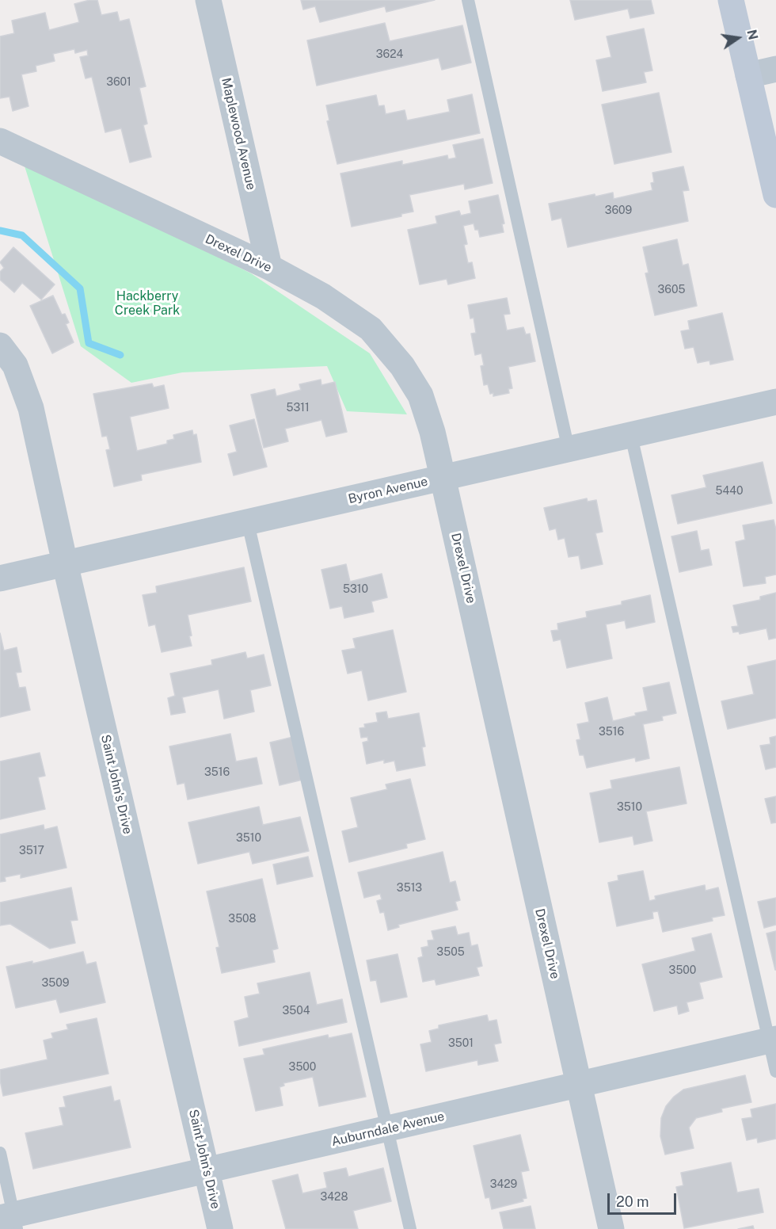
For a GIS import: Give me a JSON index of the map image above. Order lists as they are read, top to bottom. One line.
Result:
{"streets":{"street":["Maplewood Avenue","Drexel Drive","Byron Avenue","Saint John's Drive","Auburndale Avenue"]},"crossings":[["Maplewood Avenue","Drexel Drive"],["Drexel Drive","Byron Avenue"],["Drexel Drive","Auburndale Avenue"],["Byron Avenue","Saint John's Drive"],["Saint John's Drive","Auburndale Avenue"]],"parks":["Hackberry Creek Park"],"house_numbers":["3624","3601","3609","3605","5311","5440","5310","3516","3516","3510","3510","3517","3513","3508","3505","3500","3509","3504","3501","3500","3429","3428"],"scale_bar":"20 m","north":"right"}
